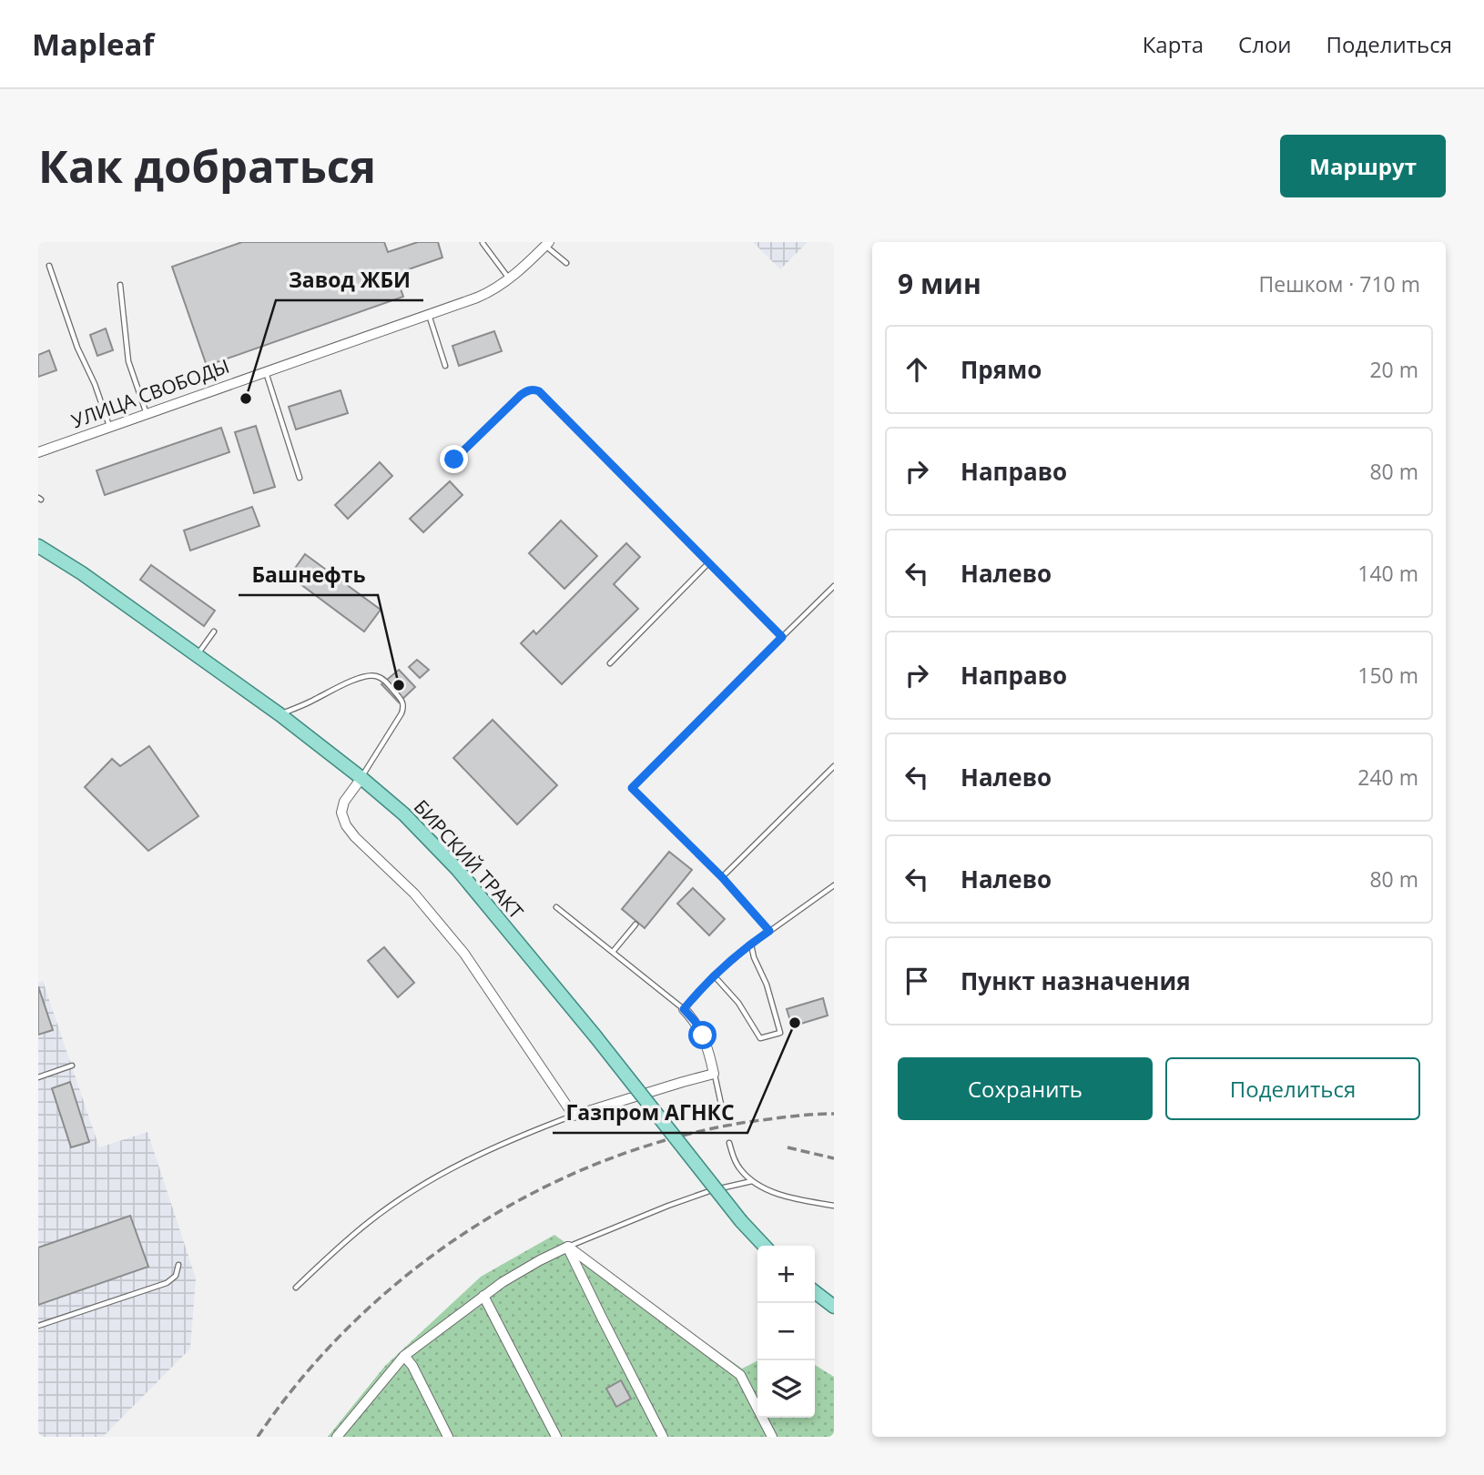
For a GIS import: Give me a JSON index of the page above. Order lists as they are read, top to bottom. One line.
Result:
{"streets":{"main road":["БИРСКИЙ ТРАКТ"],"street":["УЛИЦА СВОБОДЫ"]},"places":["Завод ЖБИ","Башнефть","Газпром АГНКС"],"page":{"header":"Mapleaf","nav":["Карта","Слои","Поделиться"],"buttons":["Маршрут",["Сохранить","Поделиться"]],"title":"Как добраться","heading":["9 мин","Пешком · 710 m"],"list":[["Прямо","20 m"],["Направо","80 m"],["Налево","140 m"],["Направо","150 m"],["Налево","240 m"],["Налево","80 m"],"Пункт назначения"],"map_buttons":["+","−"]}}
